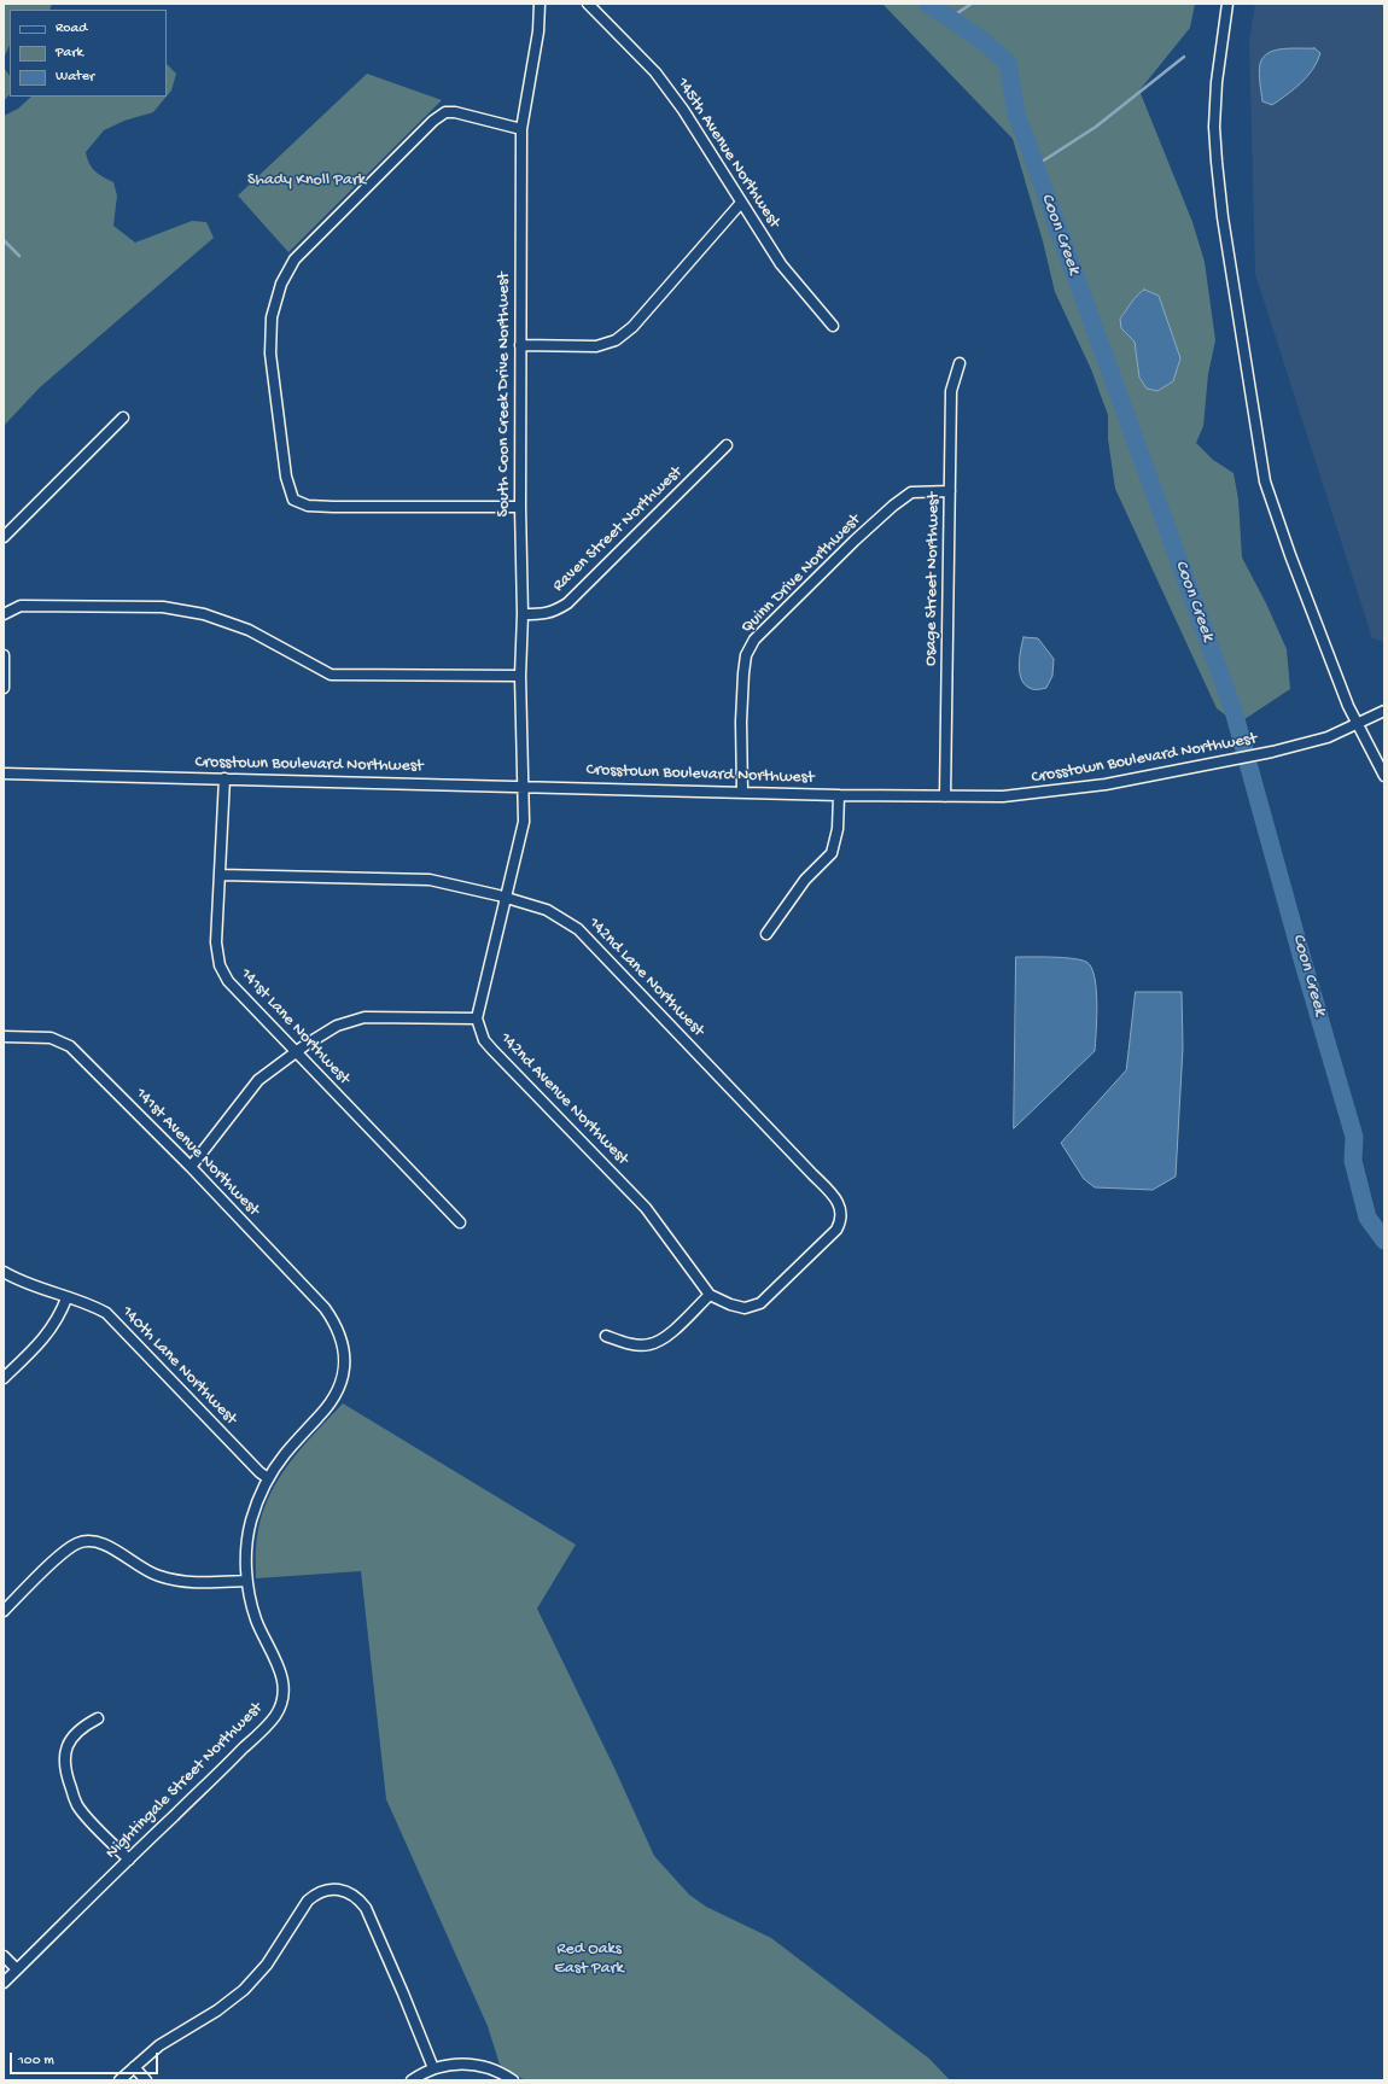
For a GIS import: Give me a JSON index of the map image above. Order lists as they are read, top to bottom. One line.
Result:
{"streets":{"street":["145th Avenue Northwest","South Coon Creek Drive Northwest","Raven Street Northwest","Quinn Drive Northwest","Osage Street Northwest","Crosstown Boulevard Northwest","142nd Lane Northwest","141st Lane Northwest","142nd Avenue Northwest","141st Avenue Northwest","140th Lane Northwest","Nightingale Street Northwest"]},"crossings":[["South Coon Creek Drive Northwest","Raven Street Northwest"],["South Coon Creek Drive Northwest","Crosstown Boulevard Northwest"],["Quinn Drive Northwest","Osage Street Northwest"],["Quinn Drive Northwest","Crosstown Boulevard Northwest"],["Osage Street Northwest","Crosstown Boulevard Northwest"],["Crosstown Boulevard Northwest","141st Lane Northwest"],["142nd Lane Northwest","141st Lane Northwest"],["142nd Lane Northwest","142nd Avenue Northwest"],["141st Avenue Northwest","Nightingale Street Northwest"],["140th Lane Northwest","Nightingale Street Northwest"]],"water":["Coon Creek"],"parks":["Shady Knoll Park","Red Oaks East Park"],"legend":["Road","Park","Water"],"scale_bar":"100 m"}
